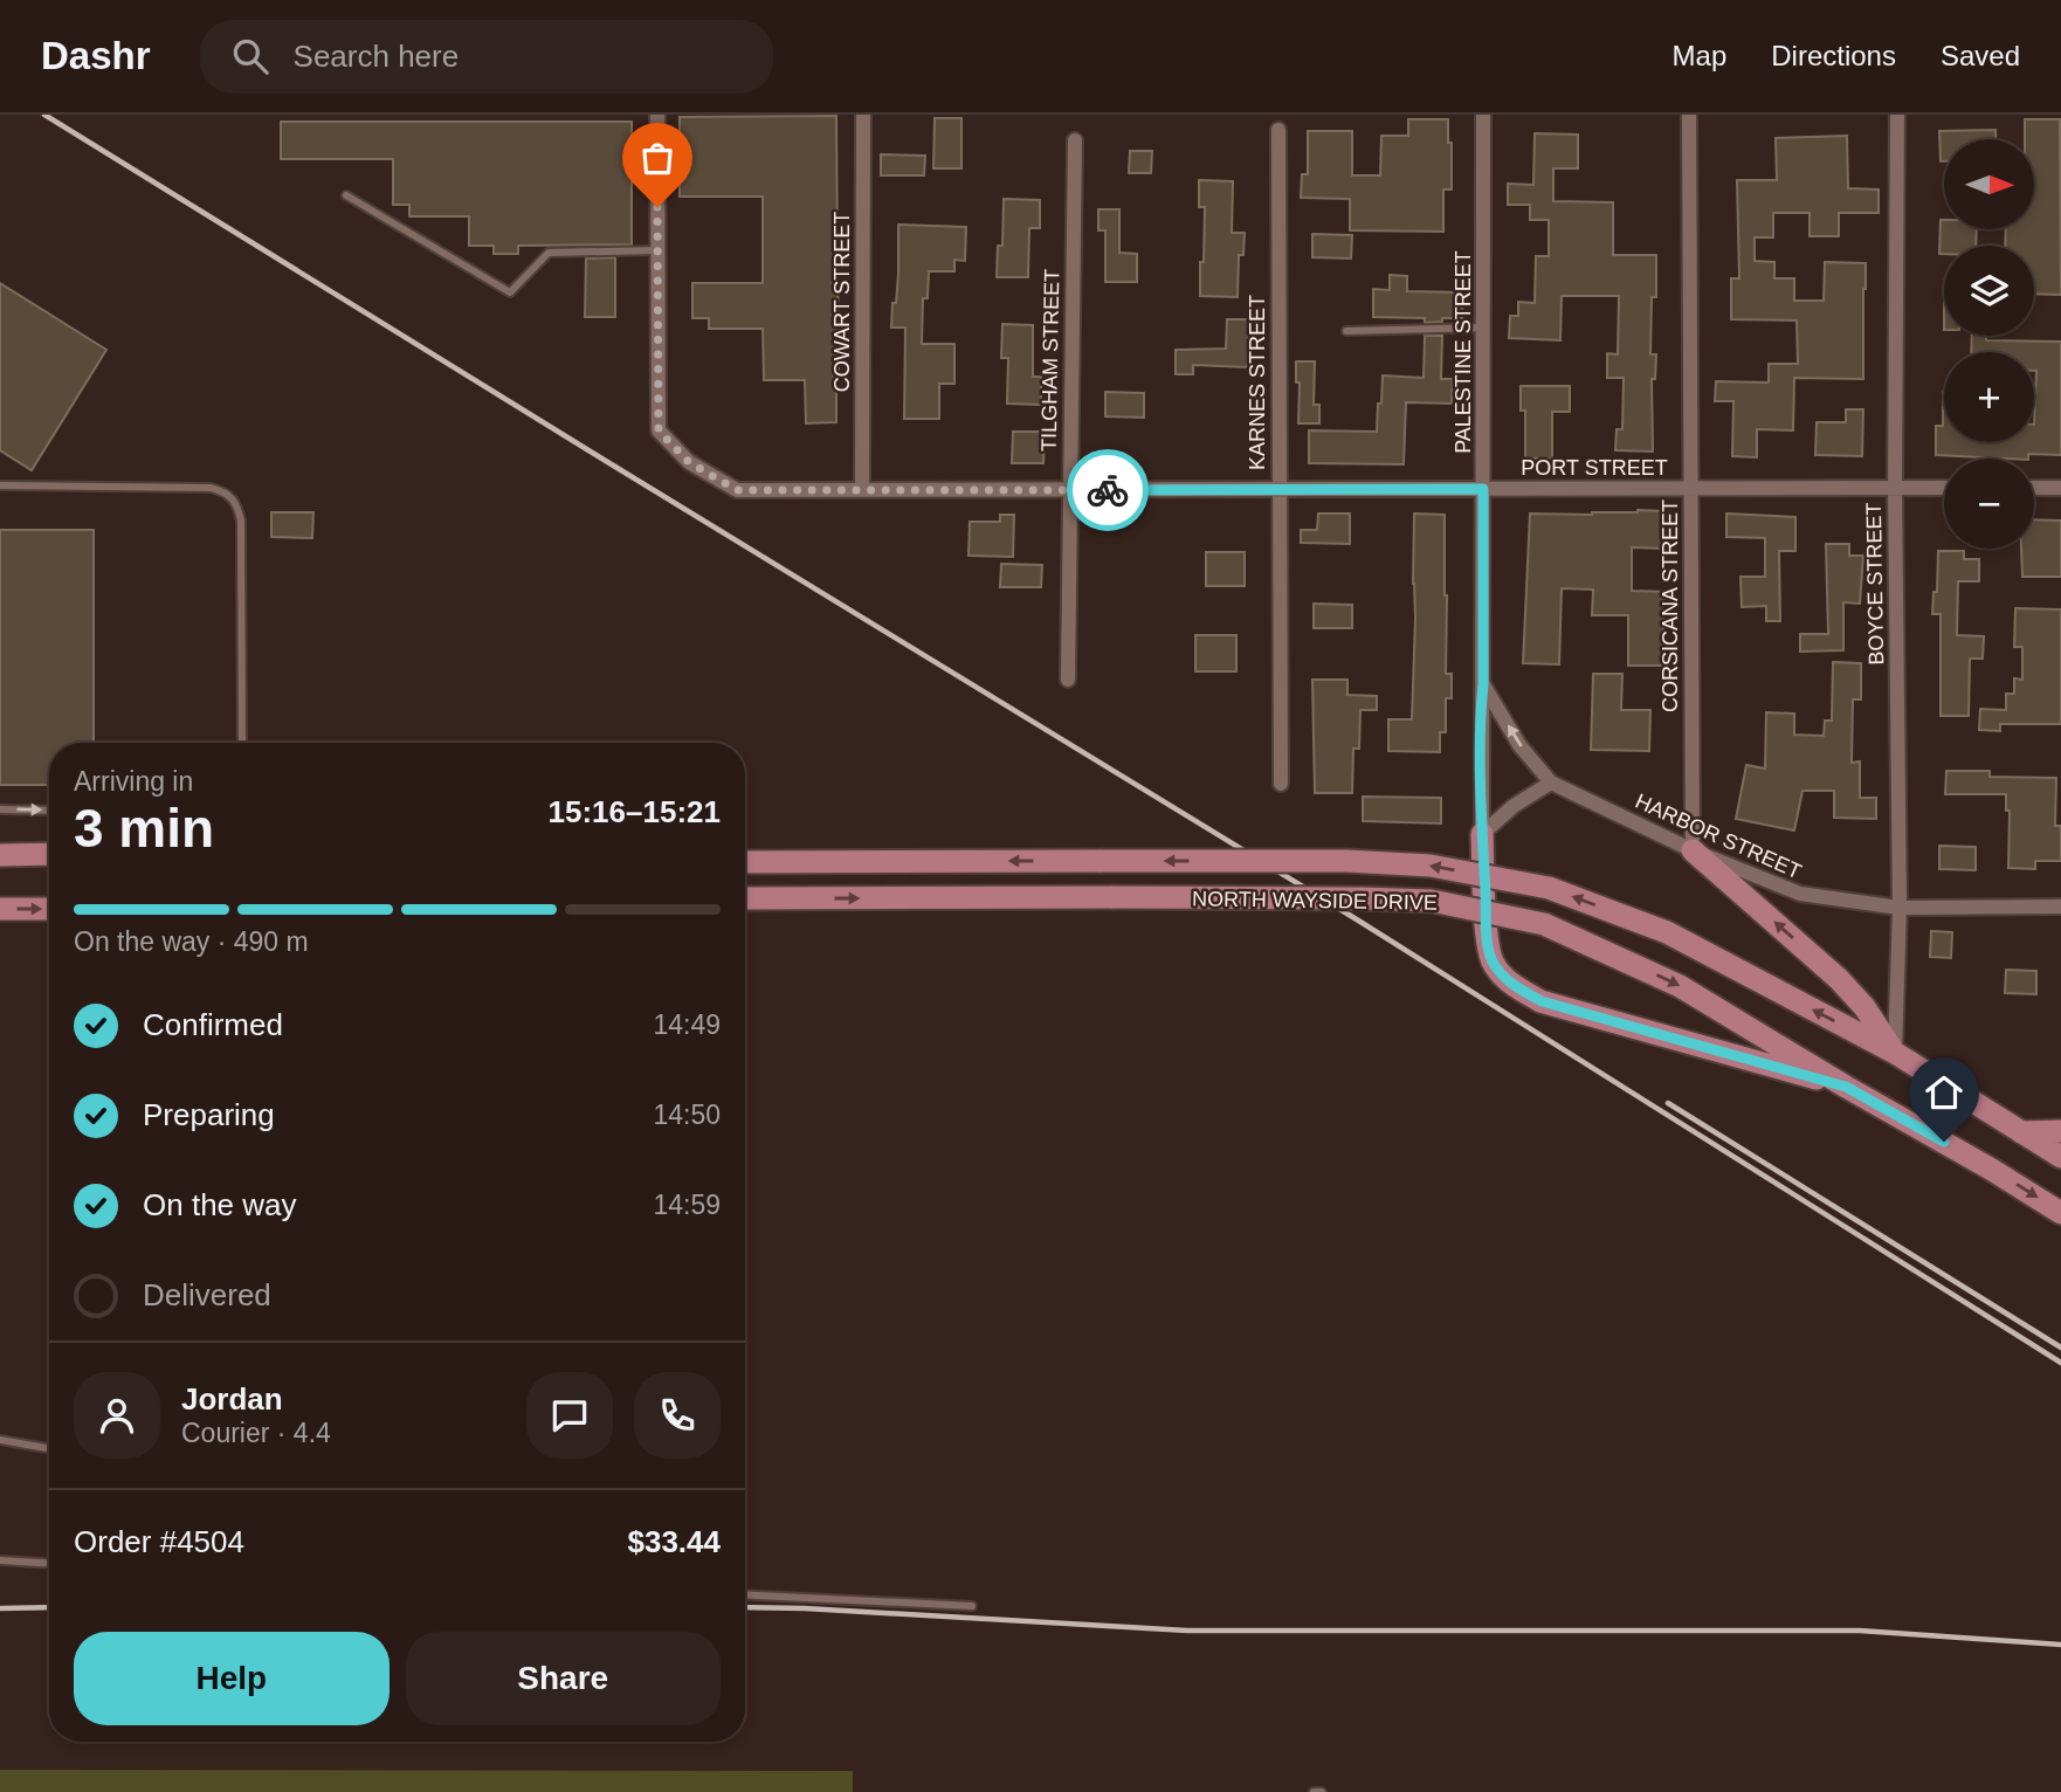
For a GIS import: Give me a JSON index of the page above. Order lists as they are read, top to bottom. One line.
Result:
{"streets":{"main road":["NORTH WAYSIDE DRIVE"],"street":["COWART STREET","PALESTINE STREET","TILGHAM STREET","KARNES STREET","PORT STREET","BOYCE STREET","CORSICANA STREET","HARBOR STREET"]},"crossings":[["COWART STREET","PORT STREET"],["PALESTINE STREET","PORT STREET"],["TILGHAM STREET","PORT STREET"],["KARNES STREET","PORT STREET"],["PORT STREET","BOYCE STREET"],["PORT STREET","CORSICANA STREET"],["BOYCE STREET","HARBOR STREET"],["BOYCE STREET","NORTH WAYSIDE DRIVE"],["CORSICANA STREET","HARBOR STREET"]],"north":"right","page":{"header":"Dashr","search":"Search here","nav":["Map","Directions","Saved"],"map_buttons":["+","−"],"heading":["3 min","Arriving in","15:16–15:21"],"panel":["Jordan","Courier · 4.4","Order #4504","$33.44"],"bar":"On the way · 490 m","list":[["Confirmed","14:49"],["Preparing","14:50"],["On the way","14:59"],"Delivered"],"buttons":["Help","Share"]}}
